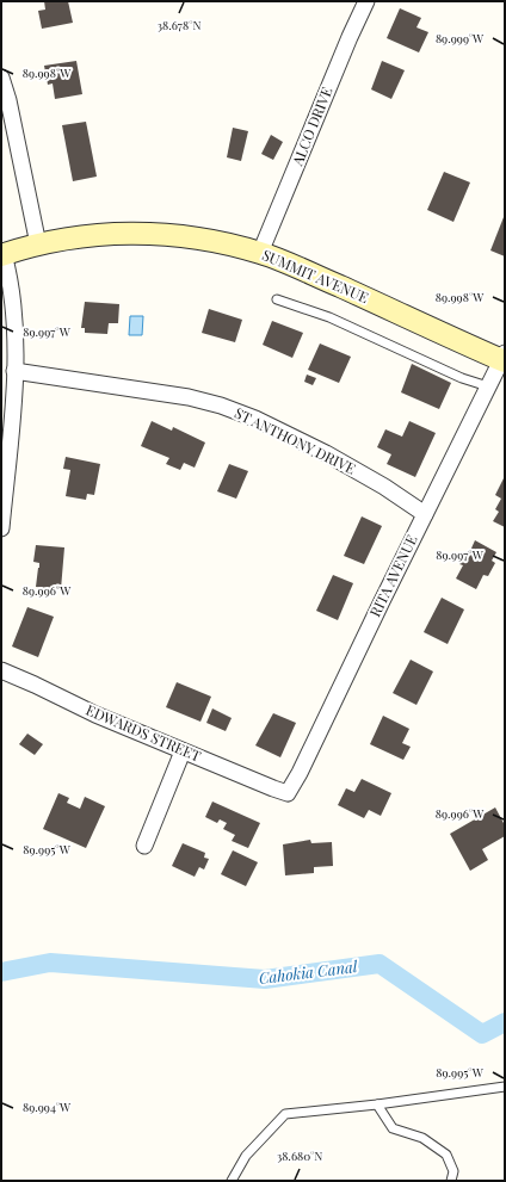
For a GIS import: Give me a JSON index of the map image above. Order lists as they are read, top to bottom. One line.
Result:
{"streets":{"street":["ALCO DRIVE","SUMMIT AVENUE","ST ANTHONY DRIVE","RITA AVENUE","EDWARDS STREET"]},"crossings":[["ALCO DRIVE","SUMMIT AVENUE"],["SUMMIT AVENUE","RITA AVENUE"],["ST ANTHONY DRIVE","RITA AVENUE"],["RITA AVENUE","EDWARDS STREET"]],"water":["Cahokia Canal"],"coordinates":["38.678°N","89.999°W","89.998°W","89.997°W","89.996°W","89.995°W","89.994°W","38.680°N"]}
